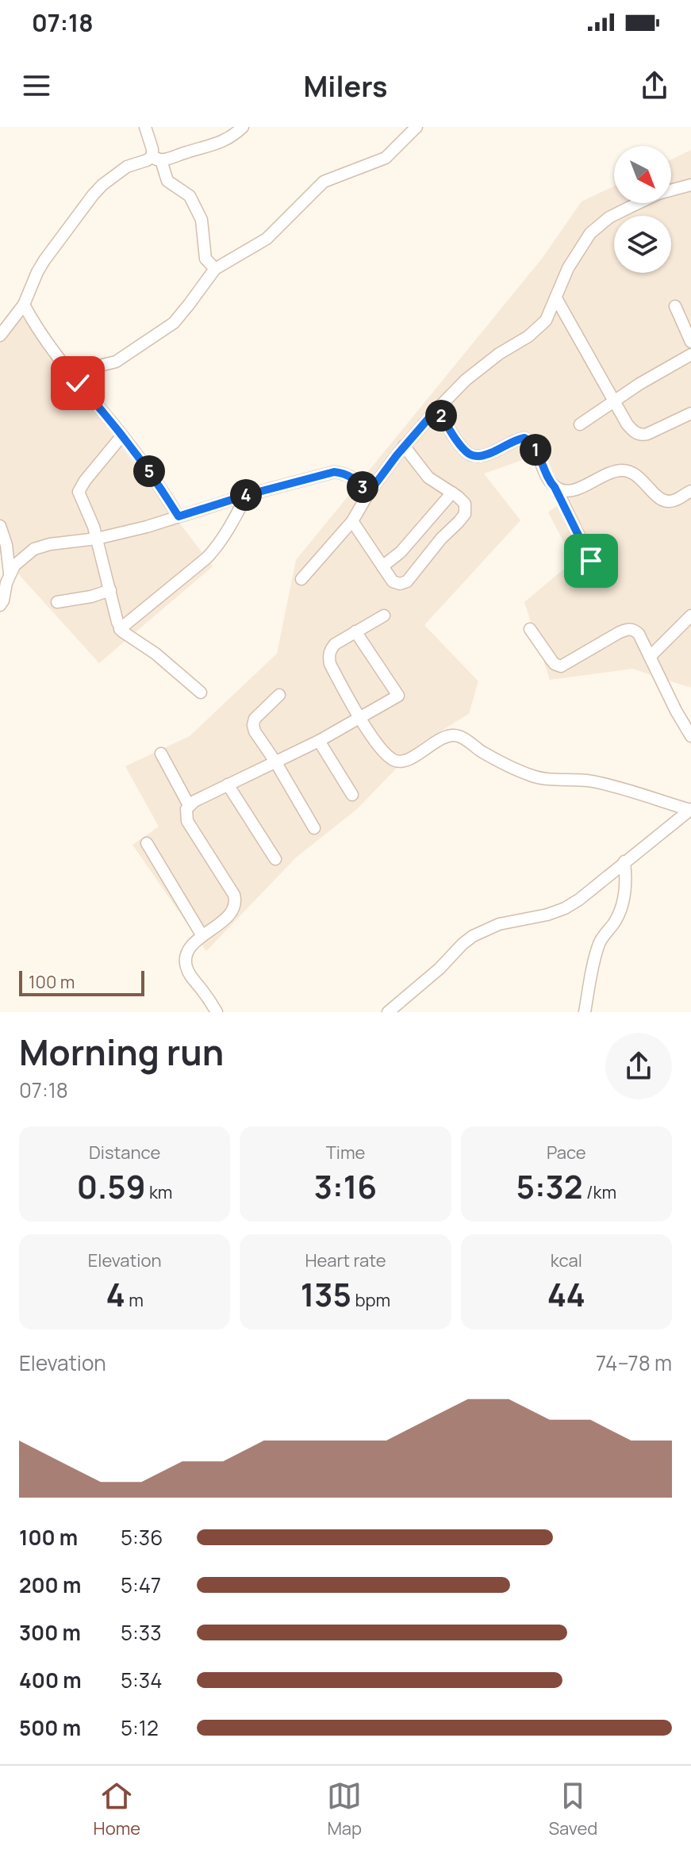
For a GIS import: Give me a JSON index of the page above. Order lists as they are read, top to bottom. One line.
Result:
{"scale_bar":"100 m","north":"bottom right","page":{"status":"07:18","header":"Milers","pins":["2","1","5","3","4"],"scale":"100 m","heading":["Morning run","07:18"],"stats":[["Distance","0.59 km"],["Time","3:16"],["Pace","5:32 /km"],["Elevation","4 m"],["Heart rate","135 bpm"],["kcal","44"]],"chart":["Elevation","74–78 m"],"list":[{"name":"100 m","note":"5:36"},{"name":"200 m","note":"5:47"},{"name":"300 m","note":"5:33"},{"name":"400 m","note":"5:34"},{"name":"500 m","note":"5:12"}],"tabs":["Home","Map","Saved"]}}
